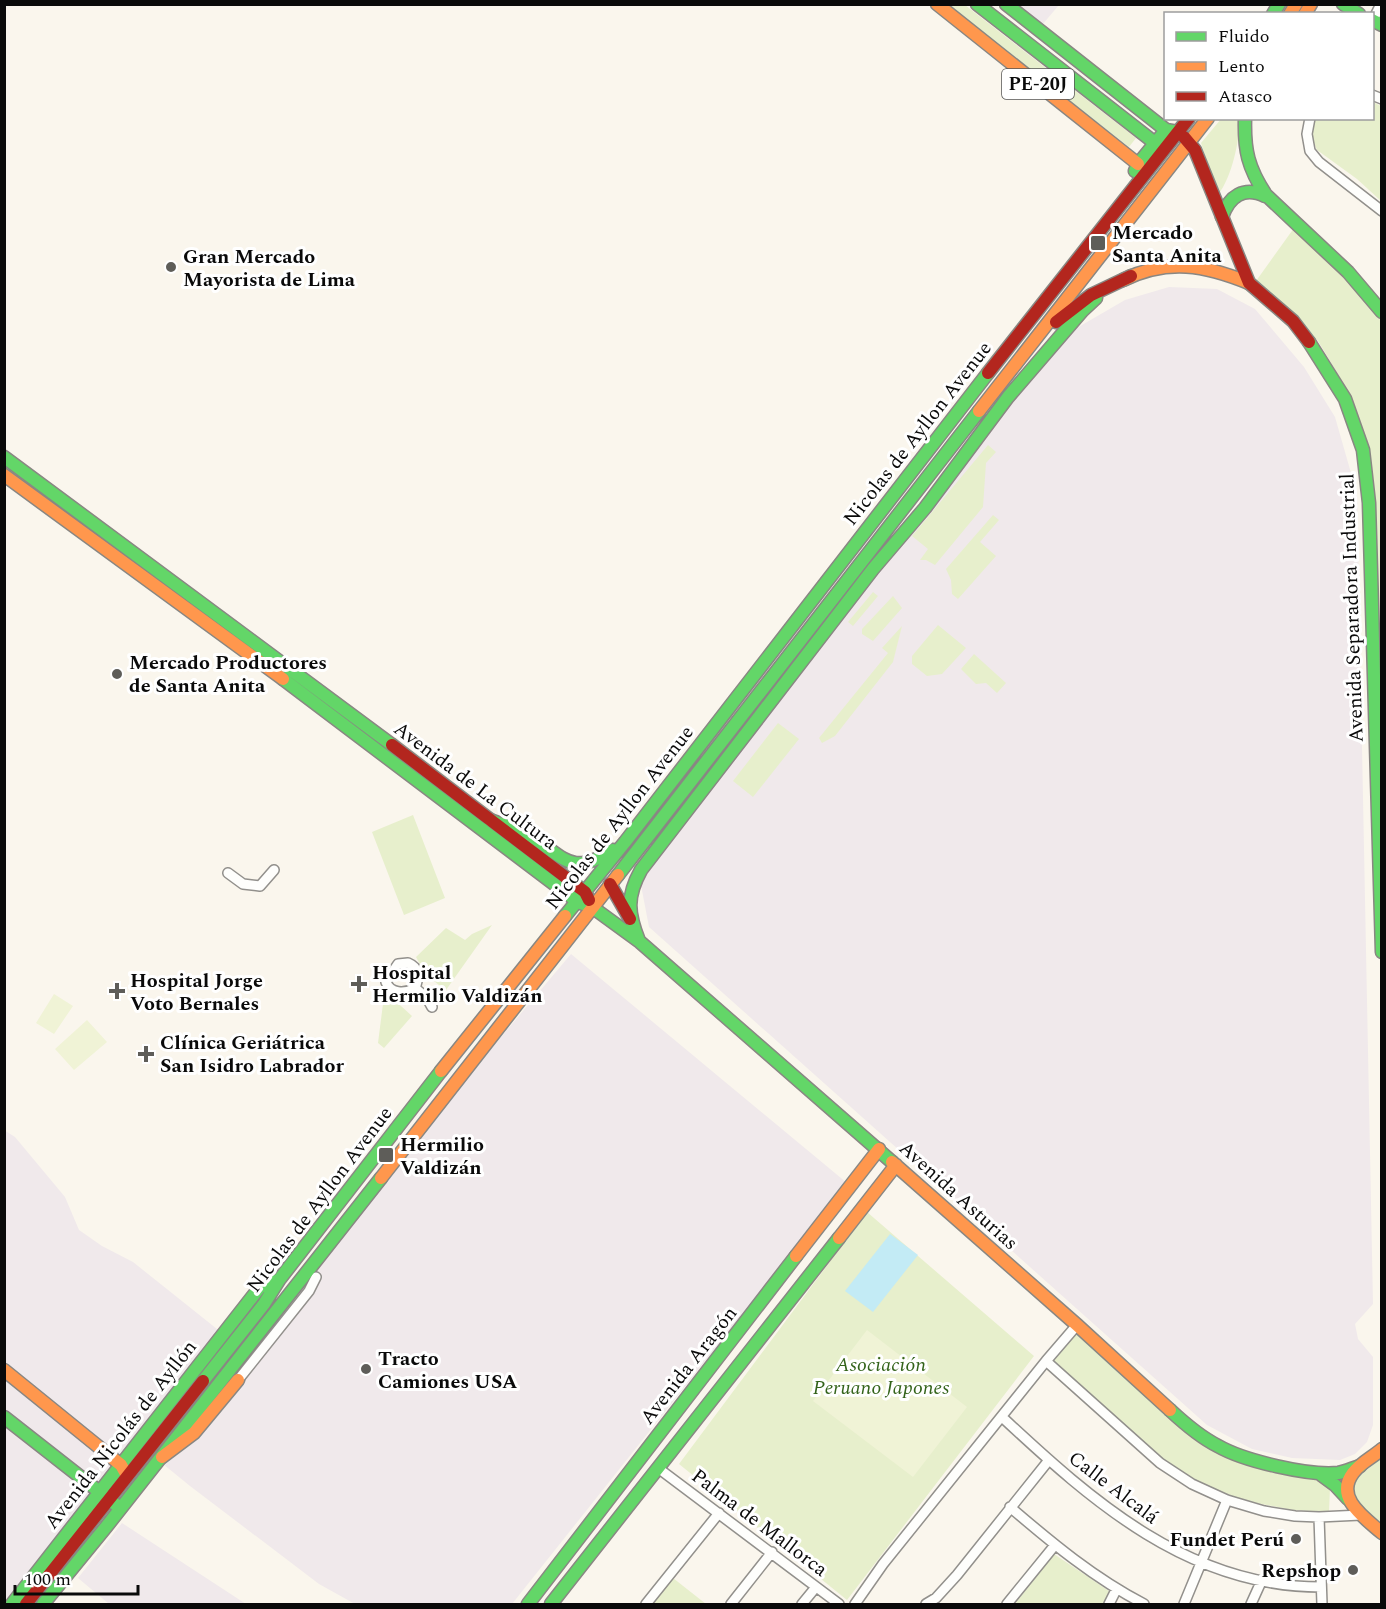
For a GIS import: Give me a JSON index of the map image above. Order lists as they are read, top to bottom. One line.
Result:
{"streets":{"main road":["PE-20J","Nicolas de Ayllon Avenue","Avenida Separadora Industrial","Avenida de La Cultura","Avenida Asturias","Avenida Aragón","Avenida Nicolás de Ayllón"],"street":["Calle Alcalá","Palma de Mallorca"]},"crossings":[["Nicolas de Ayllon Avenue","Avenida Separadora Industrial"],["Nicolas de Ayllon Avenue","Avenida de La Cultura"],["Nicolas de Ayllon Avenue","Avenida Asturias"],["Nicolas de Ayllon Avenue","Avenida Nicolás de Ayllón"],["Avenida de La Cultura","Avenida Asturias"],["Avenida Asturias","Avenida Aragón"],["Avenida Aragón","Palma de Mallorca"]],"parks":["Asociación Peruano Japones"],"places":{"transit":["Mercado Santa Anita","Hermilio Valdizán"],"other":["Gran Mercado Mayorista de Lima","Mercado Productores de Santa Anita","Tracto Camiones USA","Fundet Perú","Repshop"],"health":["Hospital Hermilio Valdizán","Hospital Jorge Voto Bernales","Clínica Geriátrica San Isidro Labrador"]},"legend":["Fluido","Lento","Atasco"],"scale_bar":"100 m"}
